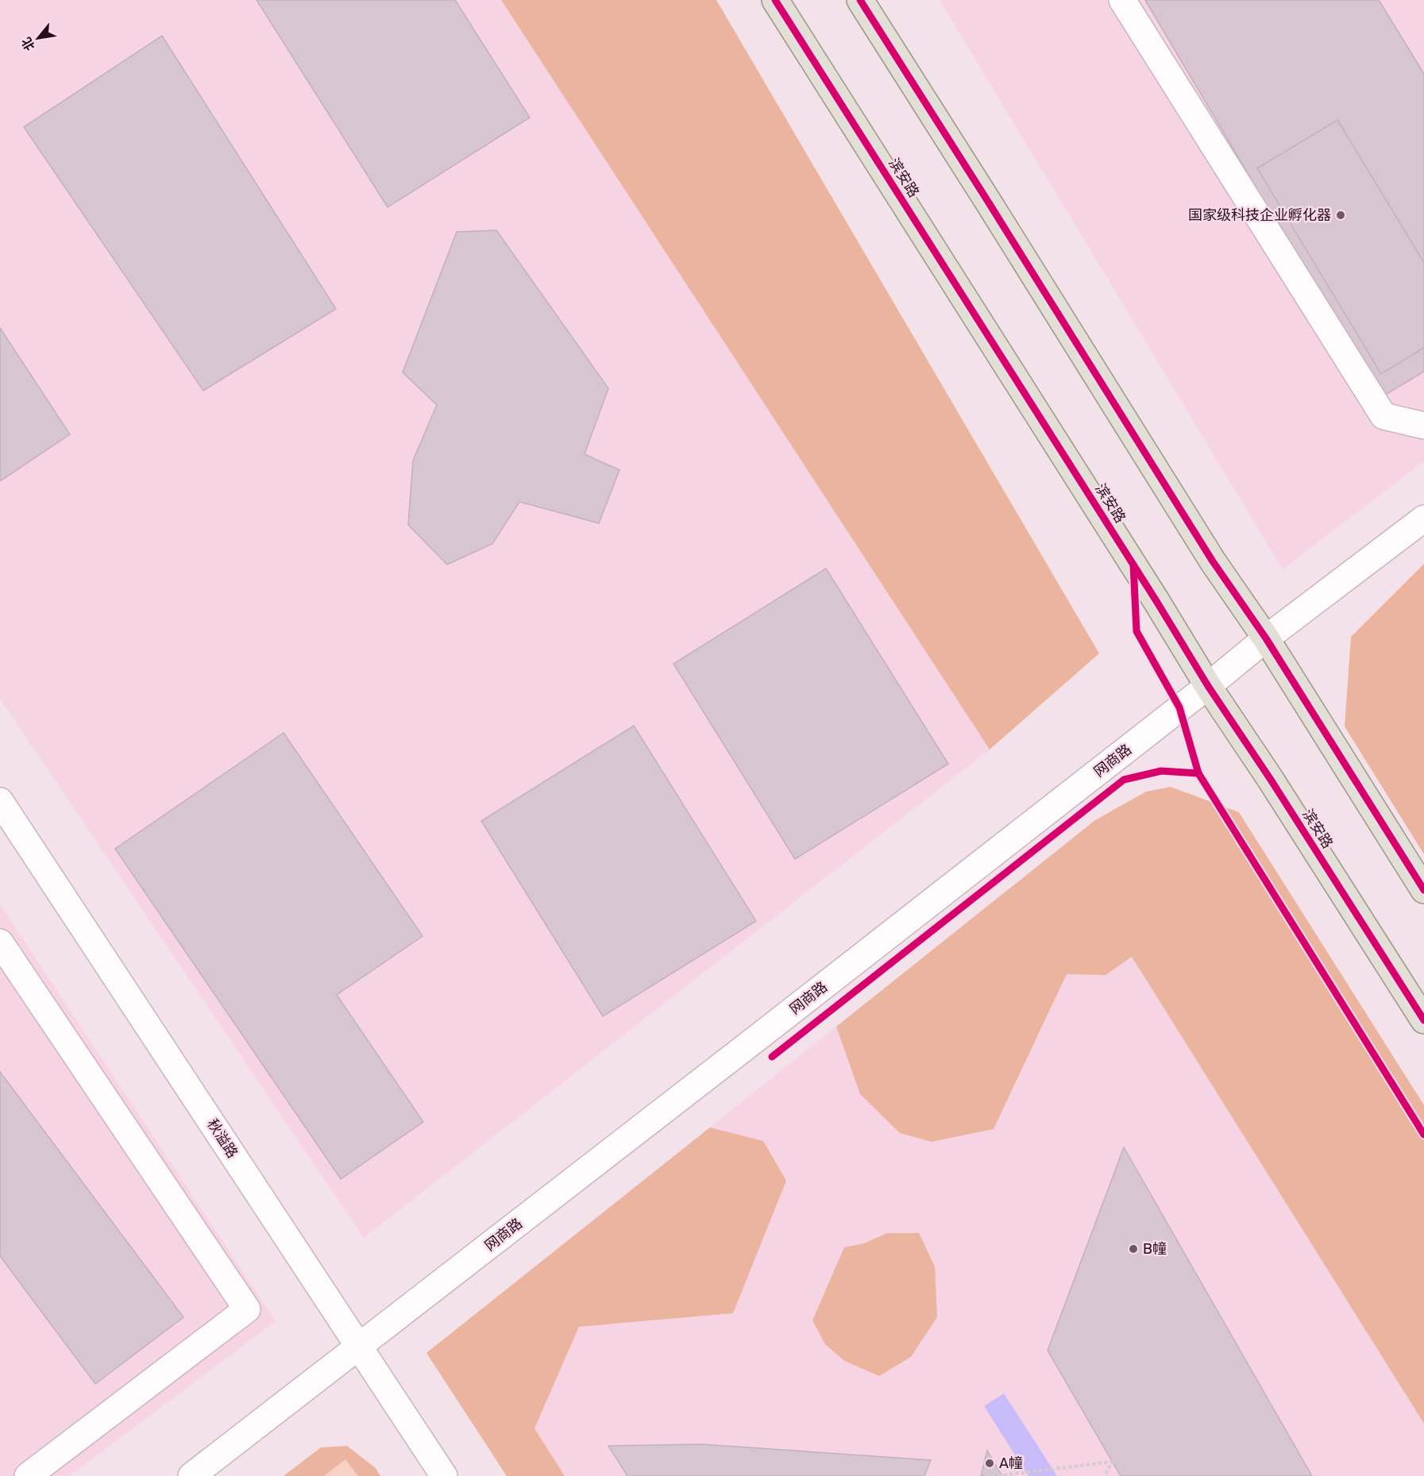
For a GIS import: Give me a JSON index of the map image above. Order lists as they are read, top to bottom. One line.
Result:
{"streets":{"main road":["滨安路"],"street":["网商路","秋溢路"]},"crossings":[["滨安路","网商路"],["网商路","秋溢路"]],"places":["国家级科技企业孵化器","B幢","A幢"],"north":"bottom left"}
